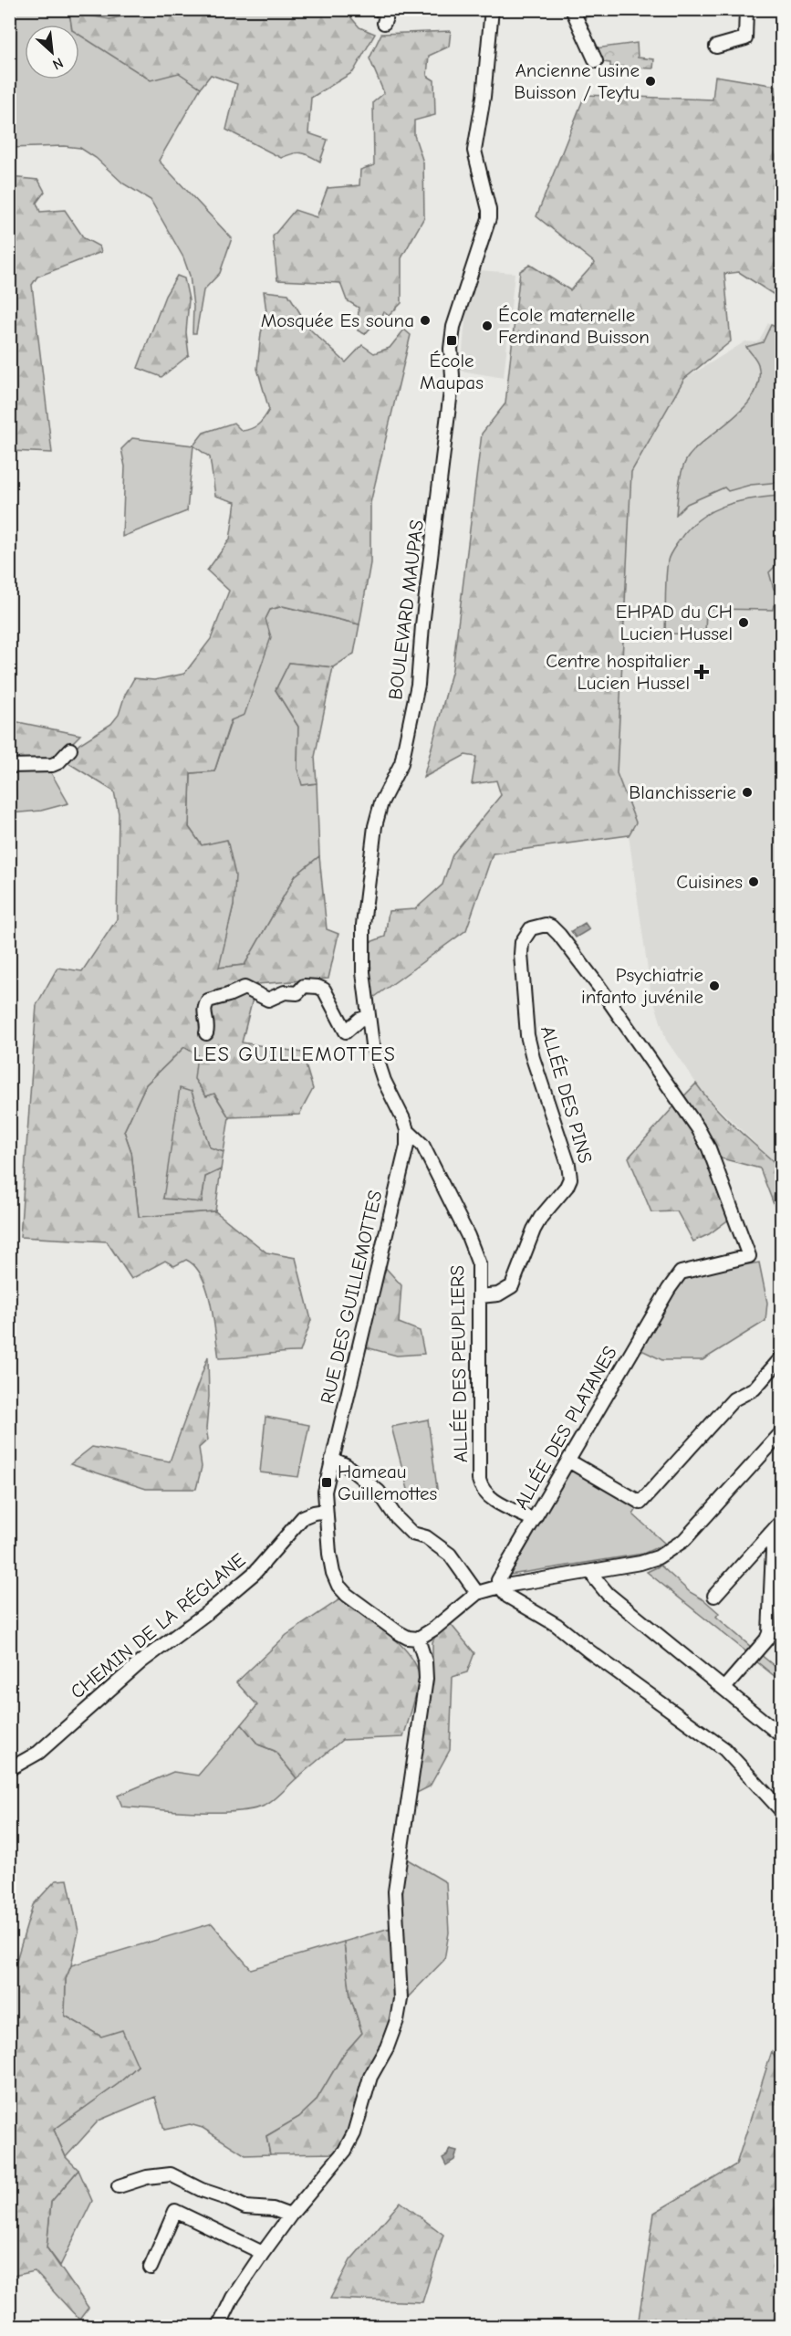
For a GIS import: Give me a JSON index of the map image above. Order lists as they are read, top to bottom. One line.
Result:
{"streets":{"street":["BOULEVARD MAUPAS","ALLÉE DES PINS","RUE DES GUILLEMOTTES","ALLÉE DES PEUPLIERS","ALLÉE DES PLATANES","CHEMIN DE LA RÉGLANE"]},"crossings":[["BOULEVARD MAUPAS","RUE DES GUILLEMOTTES"],["ALLÉE DES PINS","ALLÉE DES PEUPLIERS"],["ALLÉE DES PINS","ALLÉE DES PLATANES"],["RUE DES GUILLEMOTTES","ALLÉE DES PEUPLIERS"],["RUE DES GUILLEMOTTES","CHEMIN DE LA RÉGLANE"],["ALLÉE DES PEUPLIERS","ALLÉE DES PLATANES"]],"districts":["LES GUILLEMOTTES"],"places":{"other":["Ancienne usine Buisson / Teytu","Mosquée Es souna","École maternelle Ferdinand Buisson","EHPAD du CH Lucien Hussel","Blanchisserie","Cuisines","Psychiatrie infanto juvénile"],"transit":["École Maupas","Hameau Guillemottes"],"health":["Centre hospitalier Lucien Hussel"]},"north":"bottom right"}
